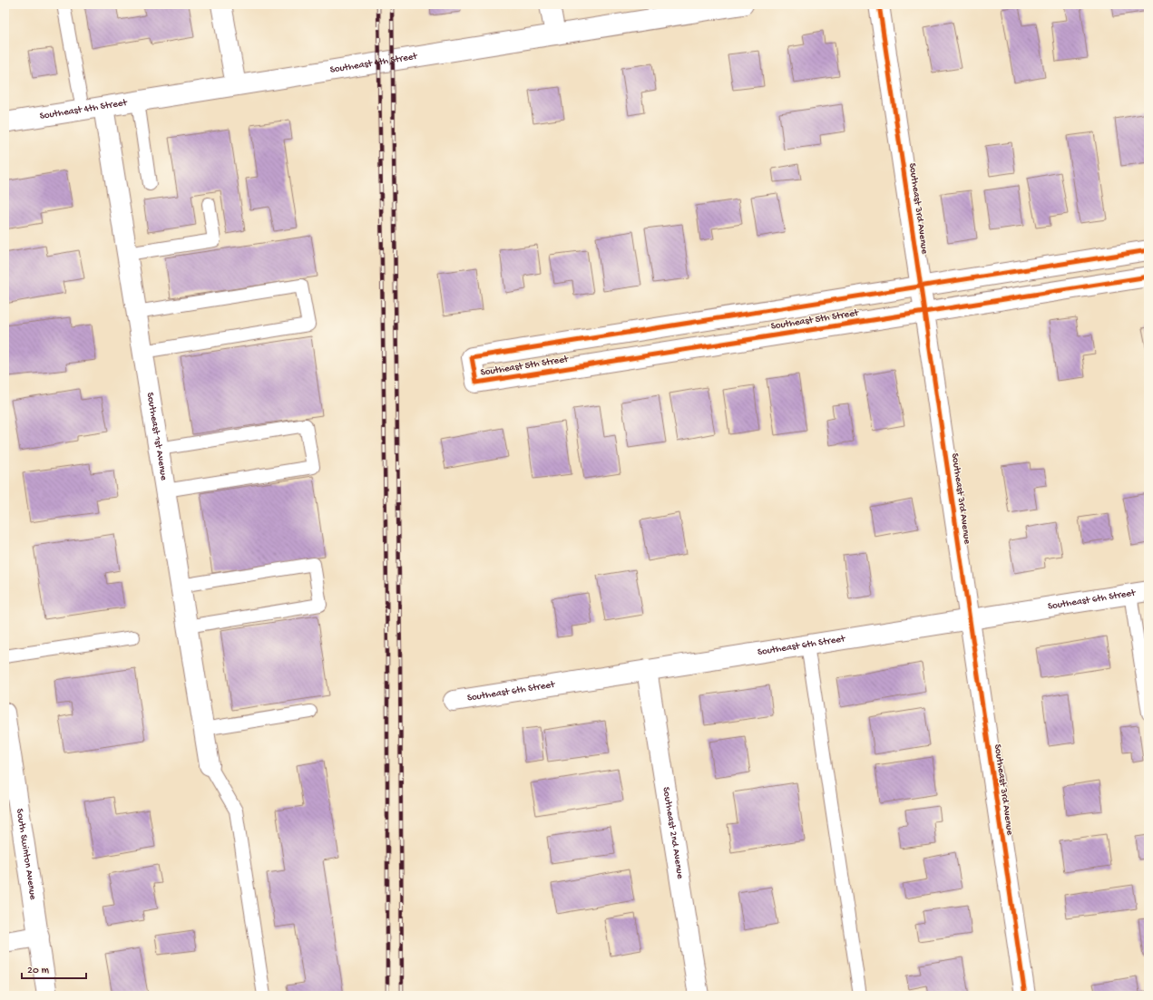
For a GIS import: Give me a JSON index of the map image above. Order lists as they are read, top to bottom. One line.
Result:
{"streets":{"street":["Southeast 4th Street","Southeast 3rd Avenue","Southeast 5th Street","Southeast 1st Avenue","Southeast 6th Street","Southeast 2nd Avenue","South Swinton Avenue"]},"crossings":[["Southeast 4th Street","Southeast 1st Avenue"],["Southeast 3rd Avenue","Southeast 5th Street"],["Southeast 3rd Avenue","Southeast 6th Street"],["Southeast 6th Street","Southeast 2nd Avenue"]],"scale_bar":"20 m"}
